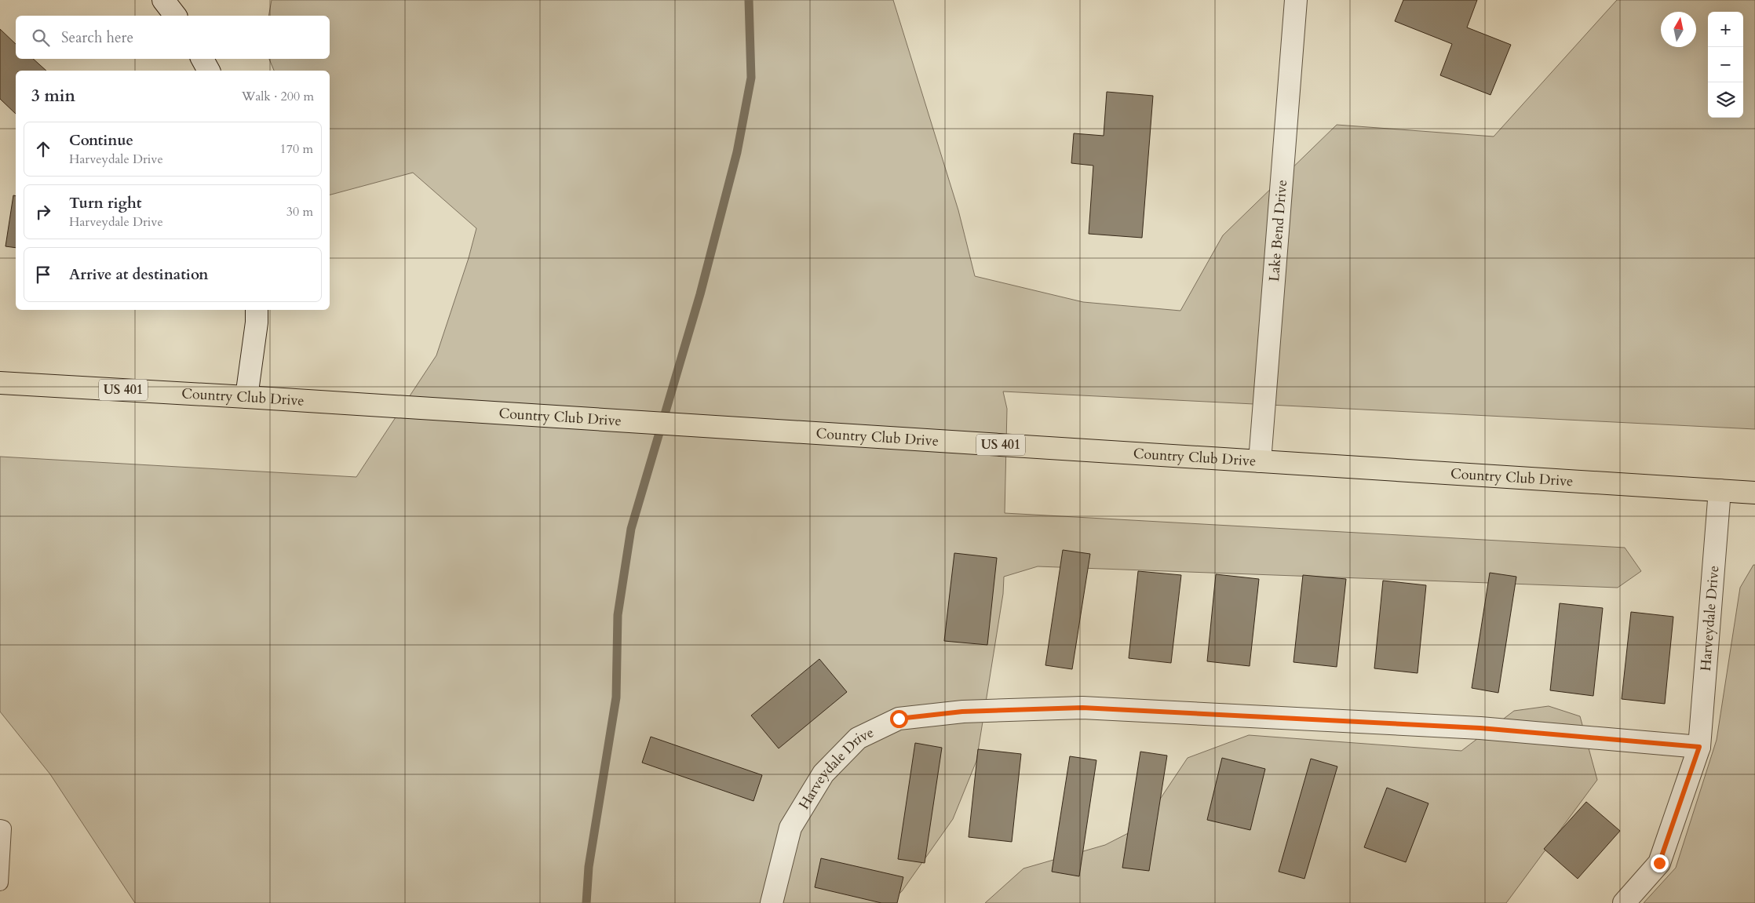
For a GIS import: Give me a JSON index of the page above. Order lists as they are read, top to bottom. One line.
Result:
{"streets":{"main road":["US 401","Country Club Drive"],"street":["Lake Bend Drive","Harveydale Drive"]},"crossings":[["Lake Bend Drive","Country Club Drive"],["Country Club Drive","Harveydale Drive"]],"north":"top","page":{"map_buttons":["+","−"],"search":"Search here","heading":["3 min","Walk · 200 m"],"list":[["Continue","Harveydale Drive","170 m"],["Turn right","Harveydale Drive","30 m"],"Arrive at destination"]}}
